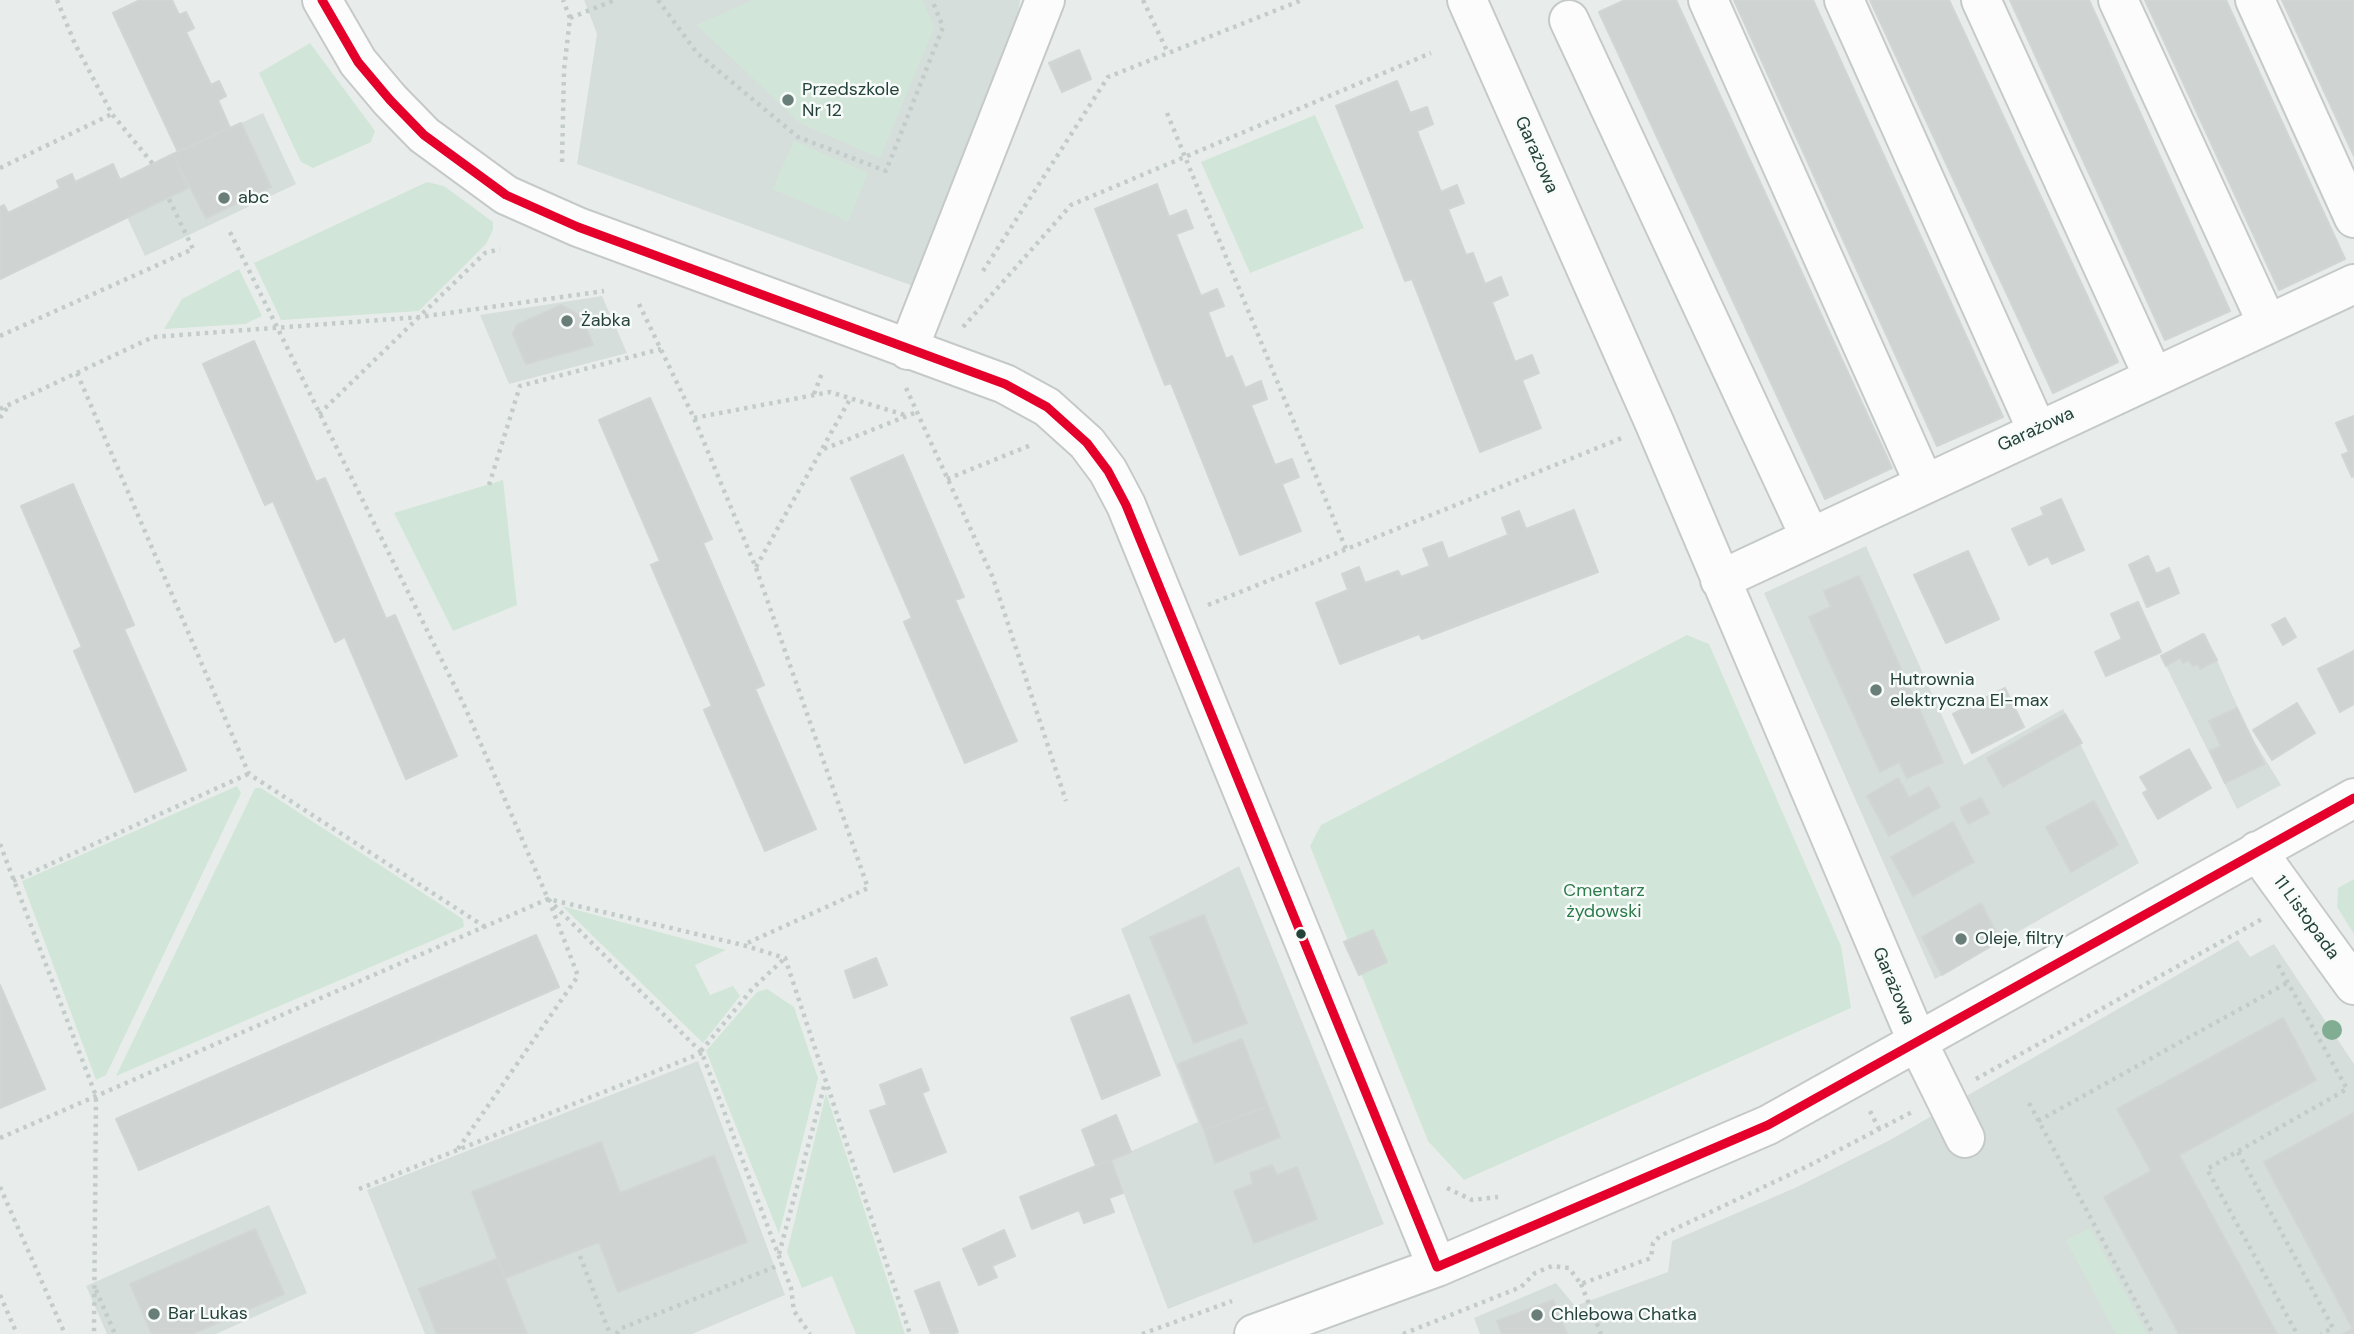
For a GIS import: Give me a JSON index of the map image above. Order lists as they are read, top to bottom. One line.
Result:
{"streets":{"street":["Garażowa","11 Listopada"]},"parks":["Cmentarz żydowski"],"places":["Przedszkole Nr 12","abc","Żabka","Hutrownia elektryczna El-max","Oleje, filtry","Bar Lukas","Chlebowa Chatka"]}
